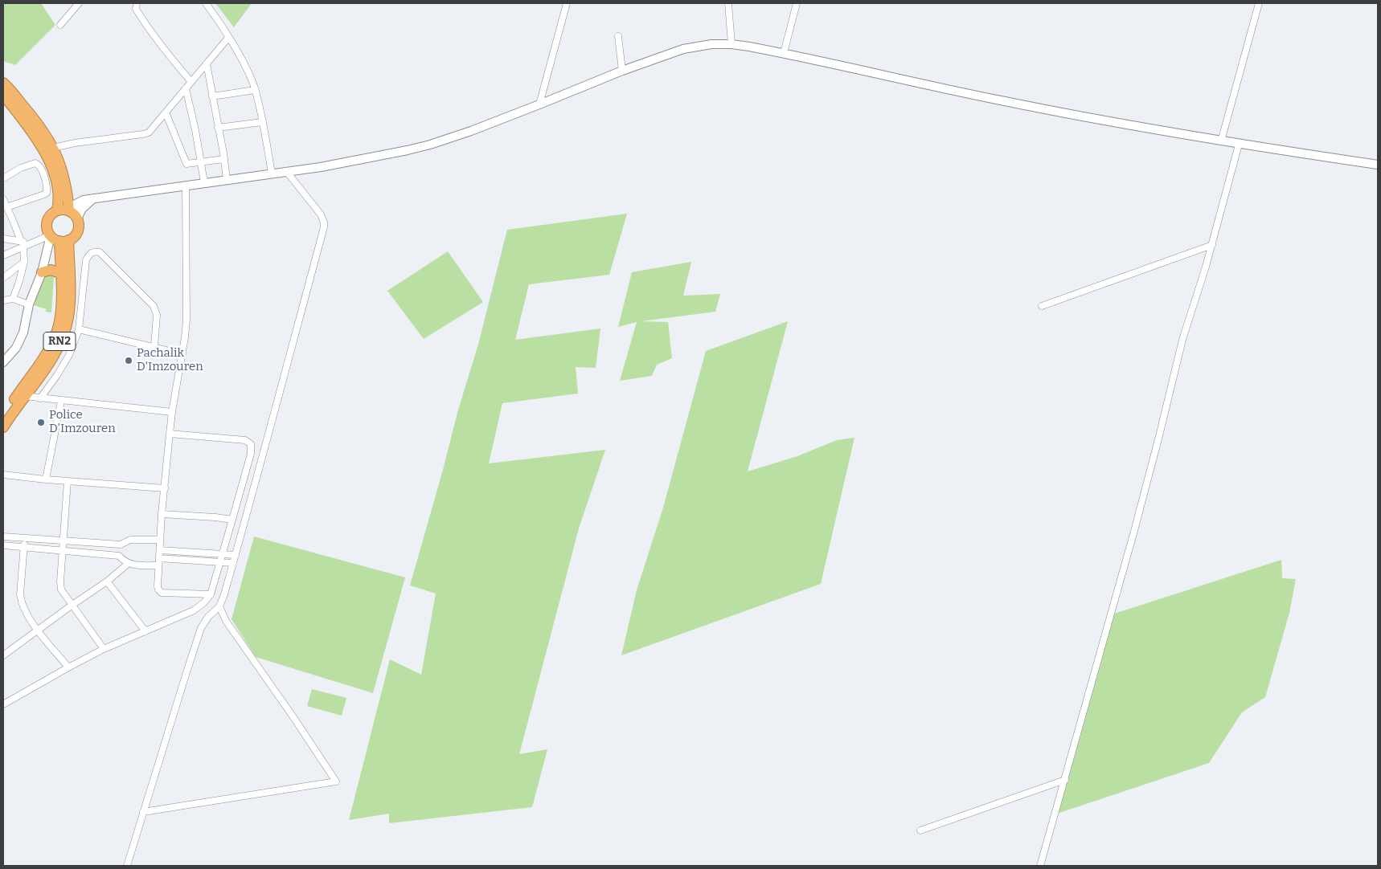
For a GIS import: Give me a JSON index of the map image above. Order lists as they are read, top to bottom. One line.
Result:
{"streets":{"highway":["RN2"]},"places":["Pachalik D'Imzouren","Police D'Imzouren"]}
